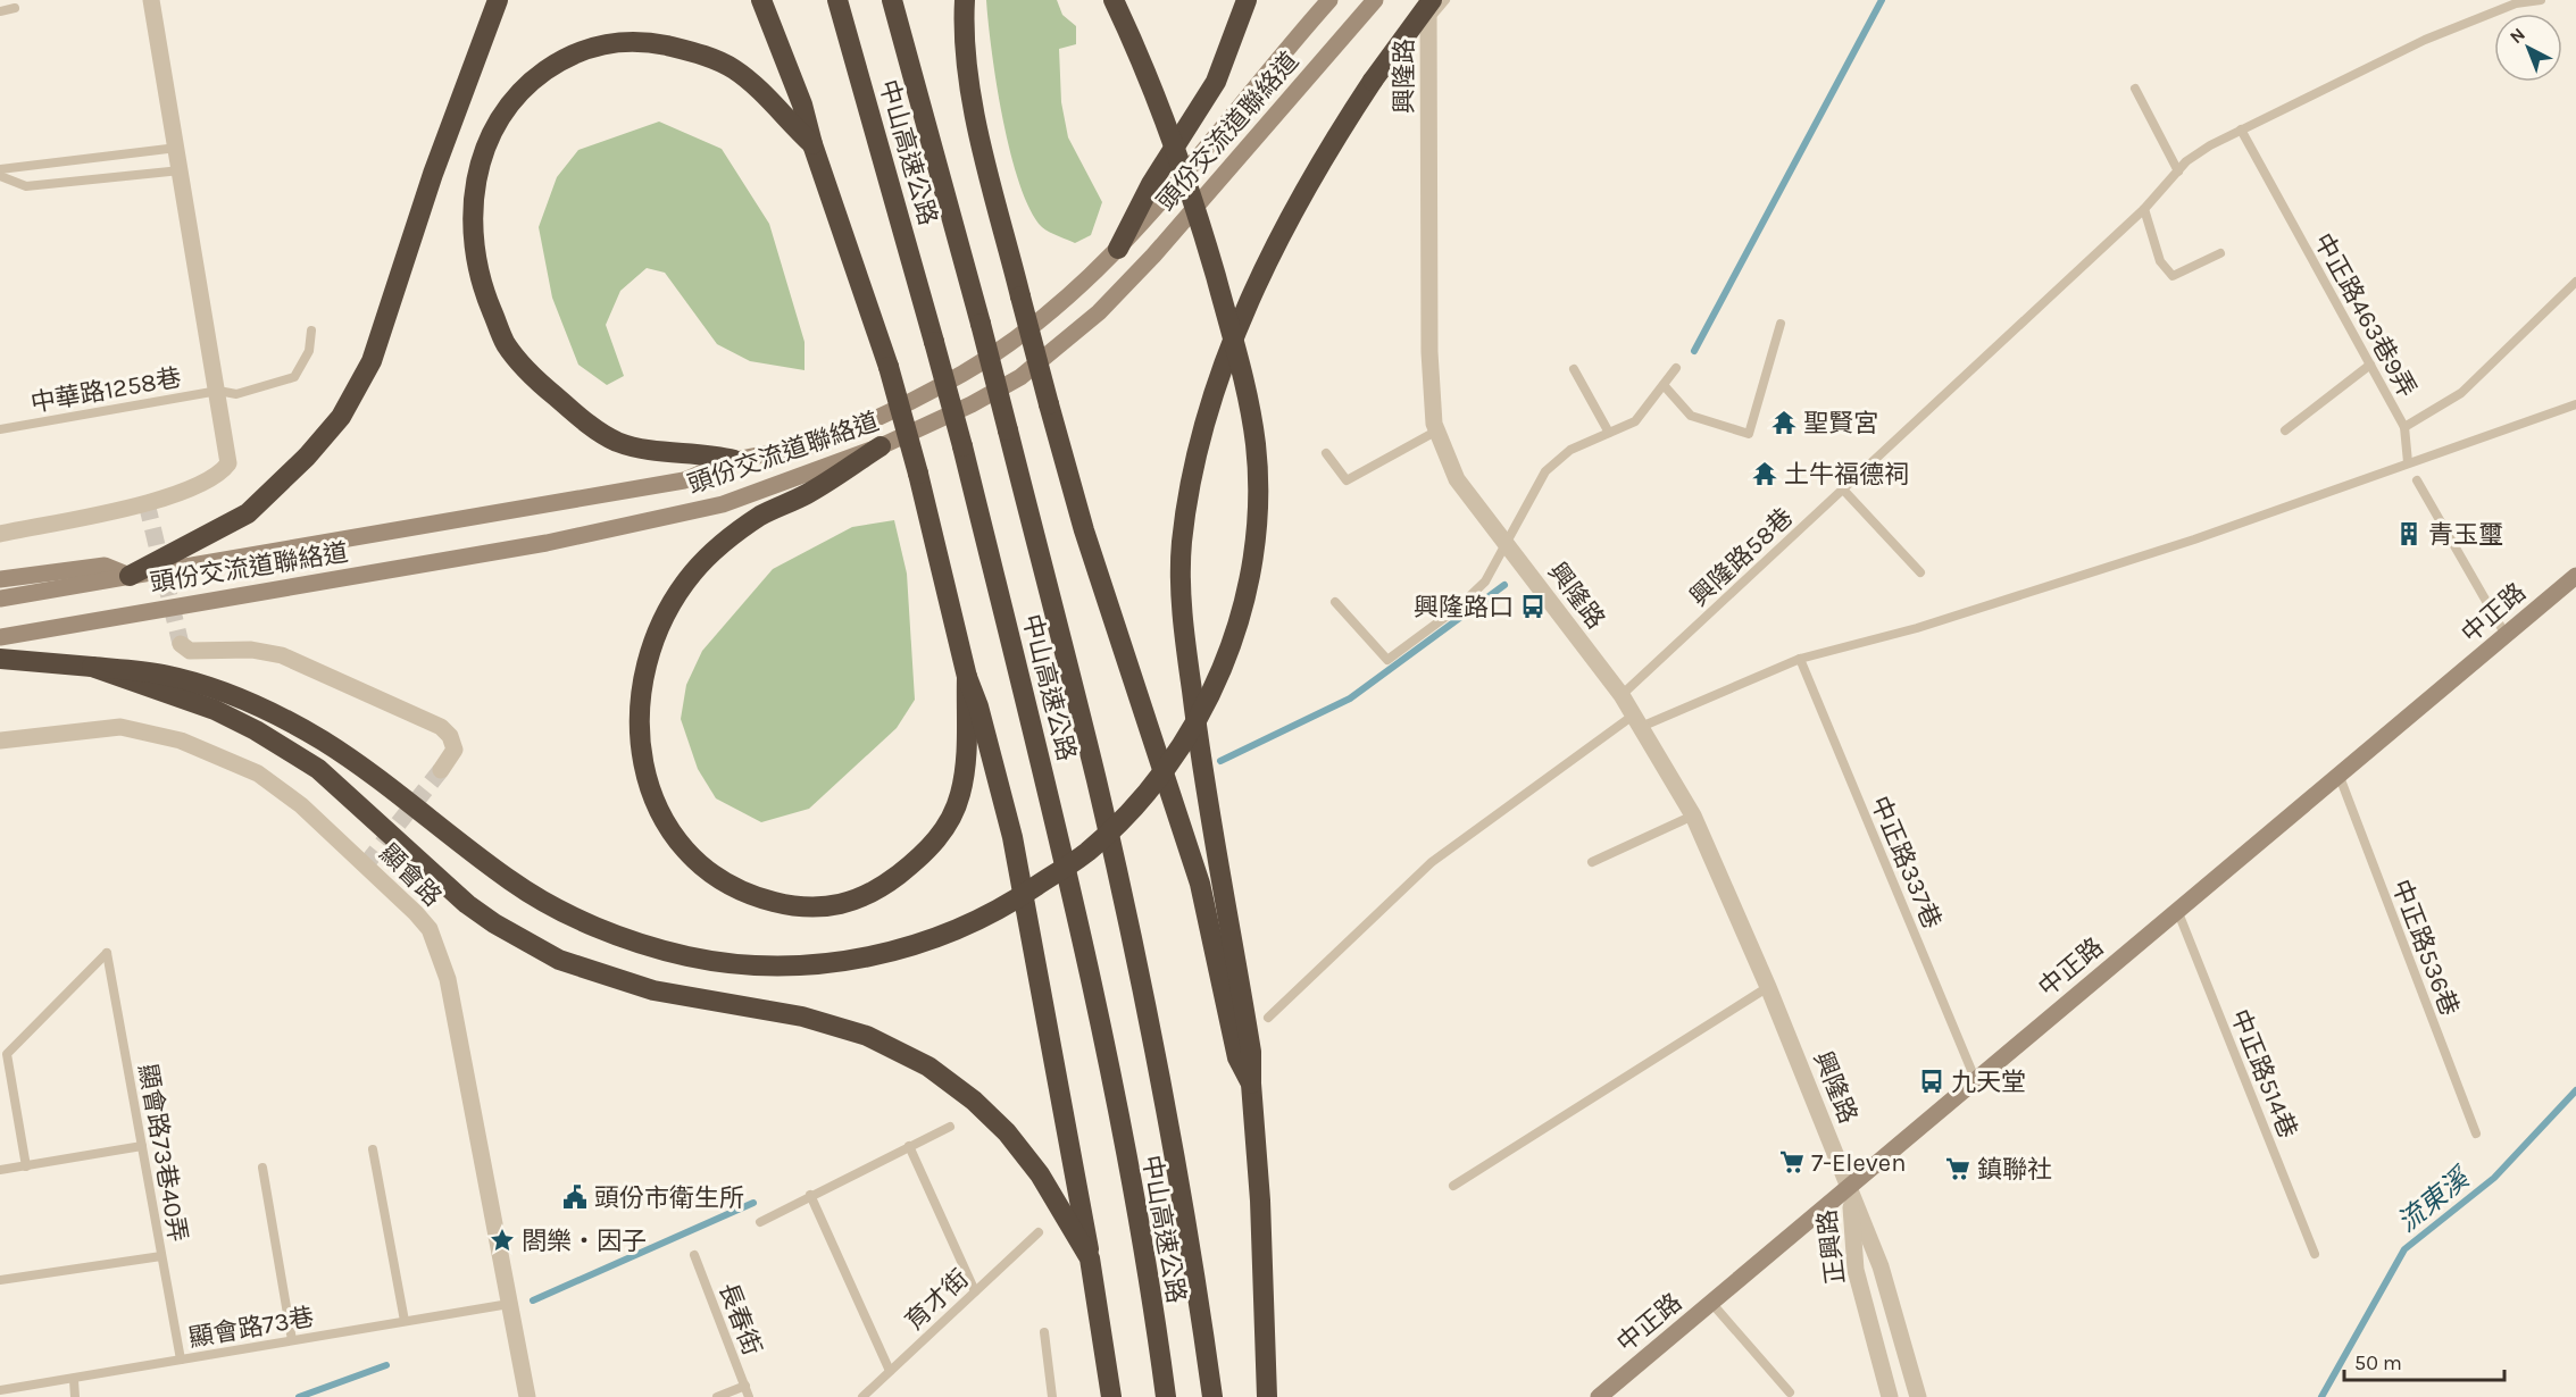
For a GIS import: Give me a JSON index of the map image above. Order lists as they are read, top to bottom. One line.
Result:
{"streets":{"highway":["中山高速公路"],"main road":["頭份交流道聯絡道","中正路"],"street":["興隆路","顯會路","正興路"],"lane":["中正路463巷9弄","中華路1258巷","興隆路58巷","中正路337巷","中正路536巷","中正路514巷","顯會路73巷40弄","育才街","長春街","顯會路73巷"]},"crossings":[["興隆路","興隆路58巷"],["興隆路","中正路"],["興隆路","正興路"],["中正路463巷9弄","興隆路58巷"],["中正路","中正路337巷"],["中正路","中正路536巷"],["中正路","中正路514巷"],["中正路","正興路"],["顯會路","顯會路73巷"],["顯會路73巷40弄","顯會路73巷"]],"water":["流東溪"],"places":{"temple":["聖賢宮","土牛福德祠"],"building":["青玉璽"],"bus stop":["興隆路口","九天堂"],"supermarket":["7-Eleven","鎮聯社"],"public building":["頭份市衛生所"],"place":["閤樂‧因子"]},"scale_bar":"50 m","north":"top left"}
